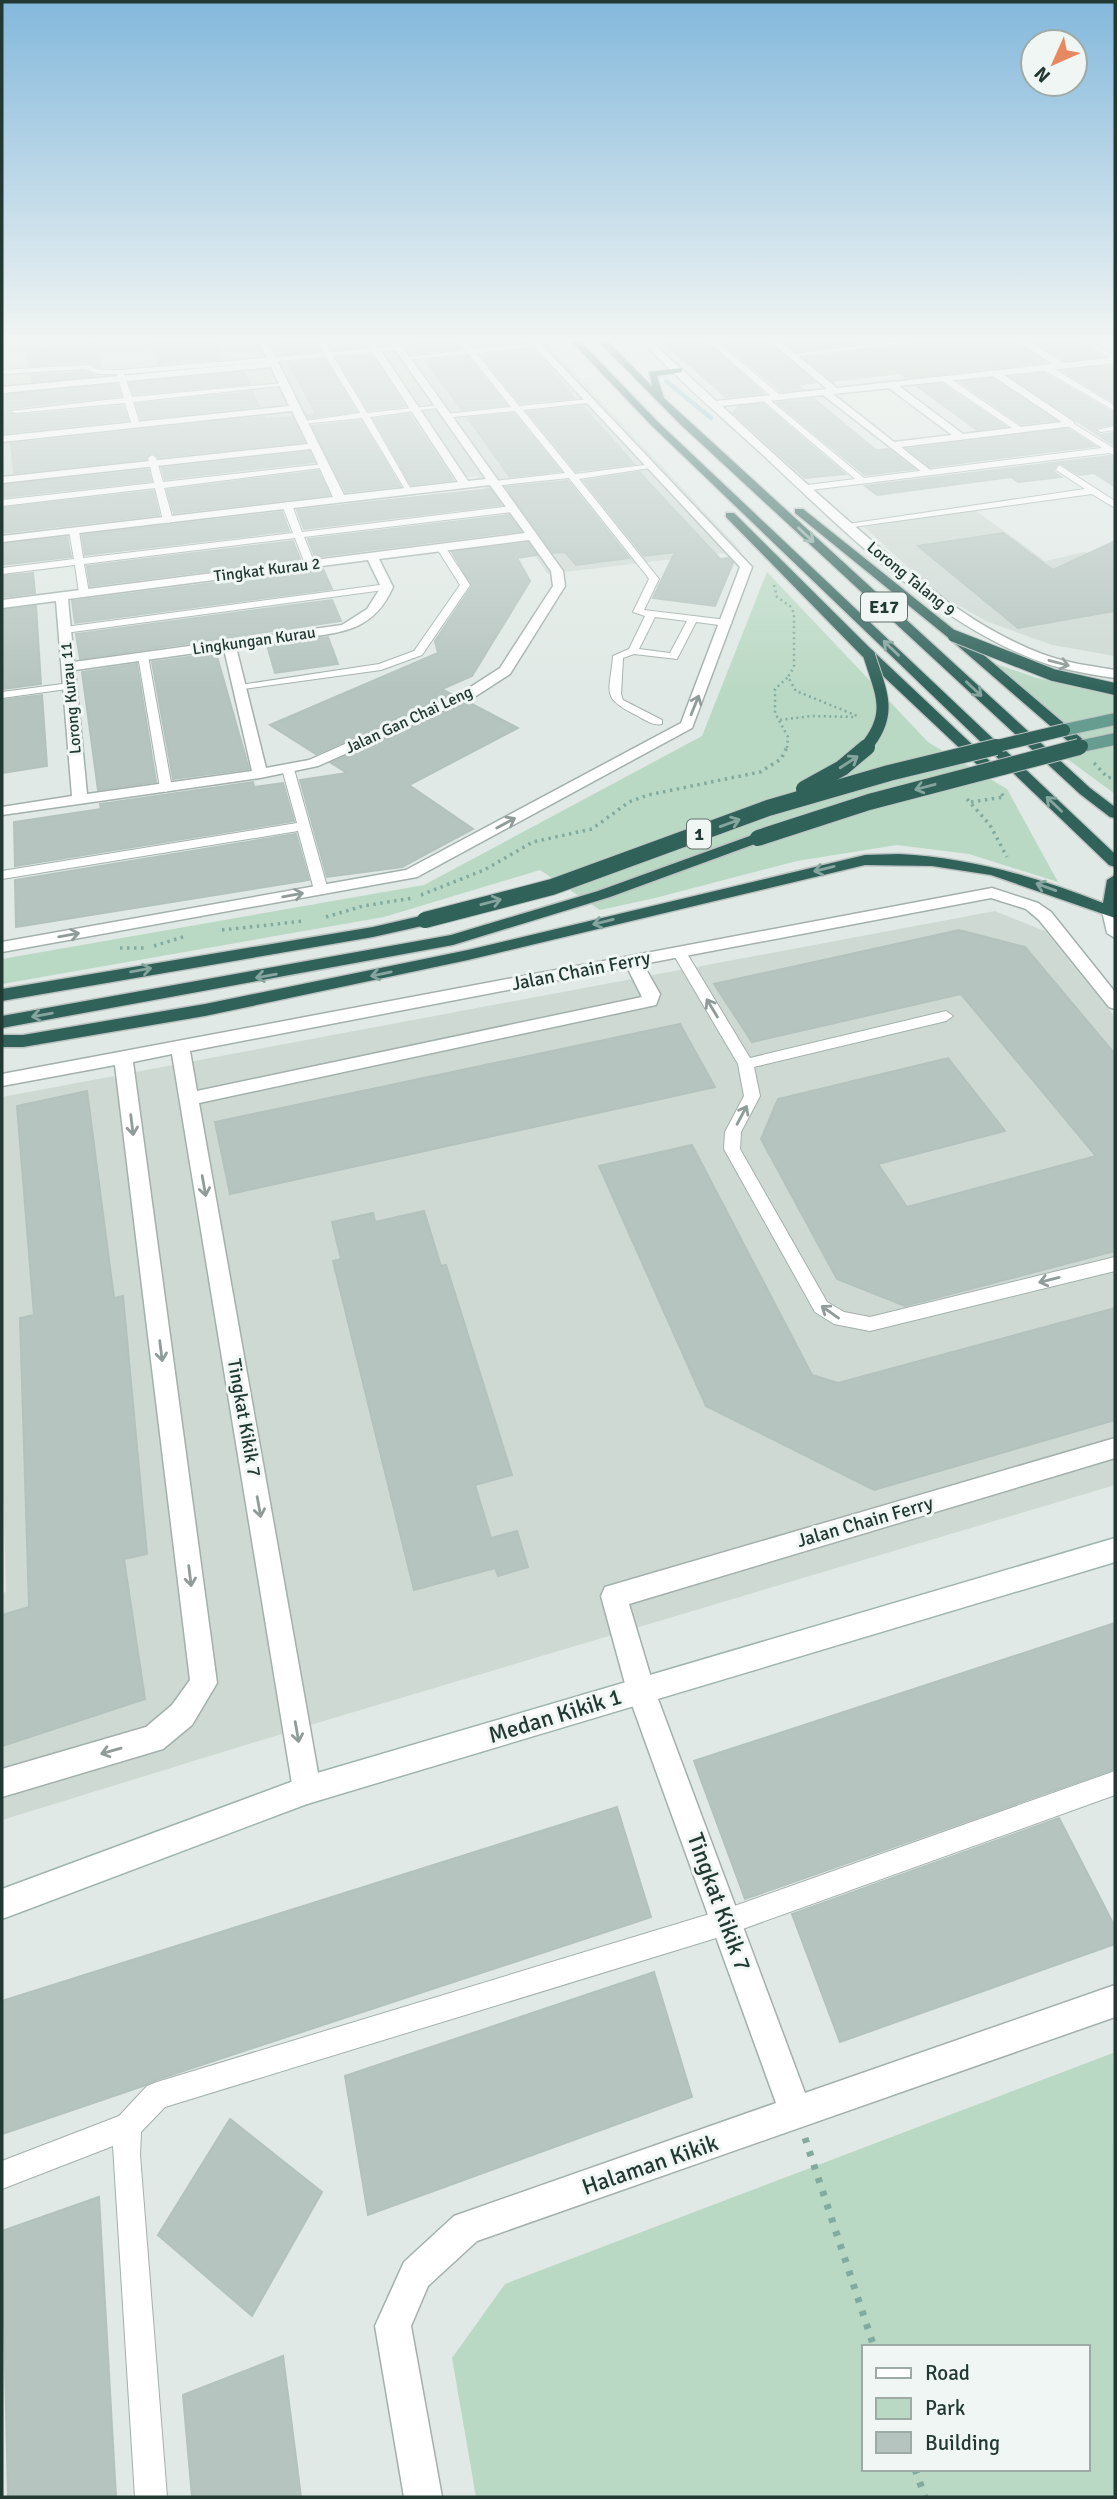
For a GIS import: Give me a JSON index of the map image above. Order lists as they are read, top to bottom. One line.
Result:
{"streets":{"highway":["E17","1"],"street":["Tingkat Kurau 2","Lorong Talang 9","Lingkungan Kurau","Lorong Kurau 11","Jalan Gan Chai Leng","Jalan Chain Ferry","Tingkat Kikik 7","Medan Kikik 1","Halaman Kikik"]},"crossings":[["Tingkat Kurau 2","Lorong Kurau 11"],["Tingkat Kurau 2","Jalan Gan Chai Leng"],["Lingkungan Kurau","Lorong Kurau 11"],["Lorong Kurau 11","Jalan Gan Chai Leng"],["Jalan Chain Ferry","Tingkat Kikik 7"],["Tingkat Kikik 7","Medan Kikik 1"],["Tingkat Kikik 7","Halaman Kikik"]],"one_way":["Lorong Talang 9","Tingkat Kikik 7"],"legend":["Road","Park","Building"],"north":"bottom left"}
